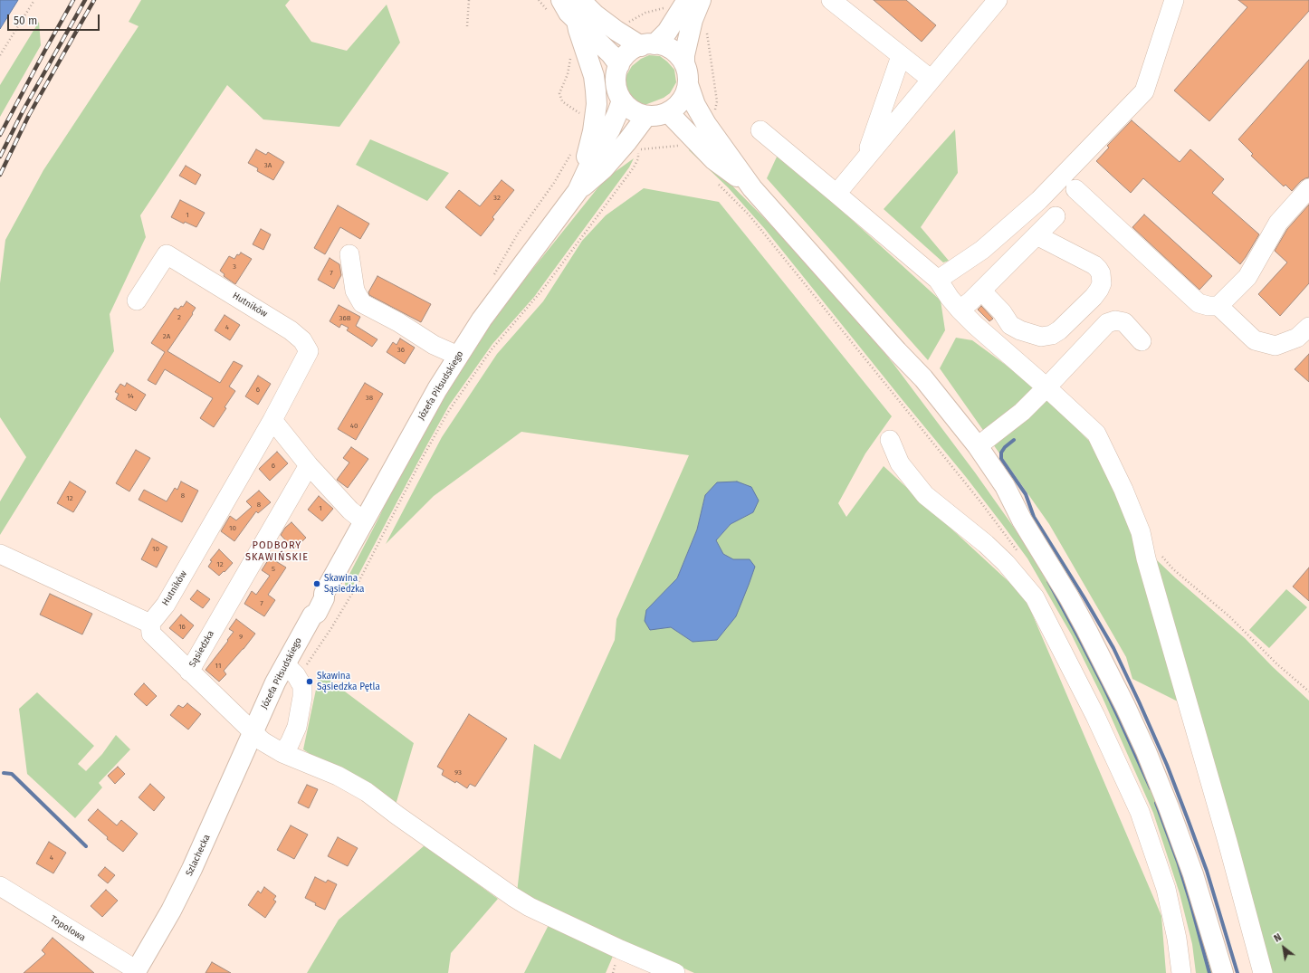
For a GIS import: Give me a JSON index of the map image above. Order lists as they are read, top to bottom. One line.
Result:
{"streets":{"main road":["Józefa Piłsudskiego","Szlachecka"],"street":["Hutników","Sąsiedzka","Topolowa"]},"crossings":[["Hutników","Sąsiedzka"],["Józefa Piłsudskiego","Szlachecka"],["Szlachecka","Topolowa"]],"districts":["PODBORY SKAWIŃSKIE"],"places":["Skawina Sąsiedzka","Skawina Sąsiedzka Pętla"],"house_numbers":["3A","32","1","3","7","2","36B","4","2A","36","6","14","38","40","6","8","12","8","1","10","10","12","5","7","16","9","11","93","4"],"scale_bar":"50 m","north":"top left"}
